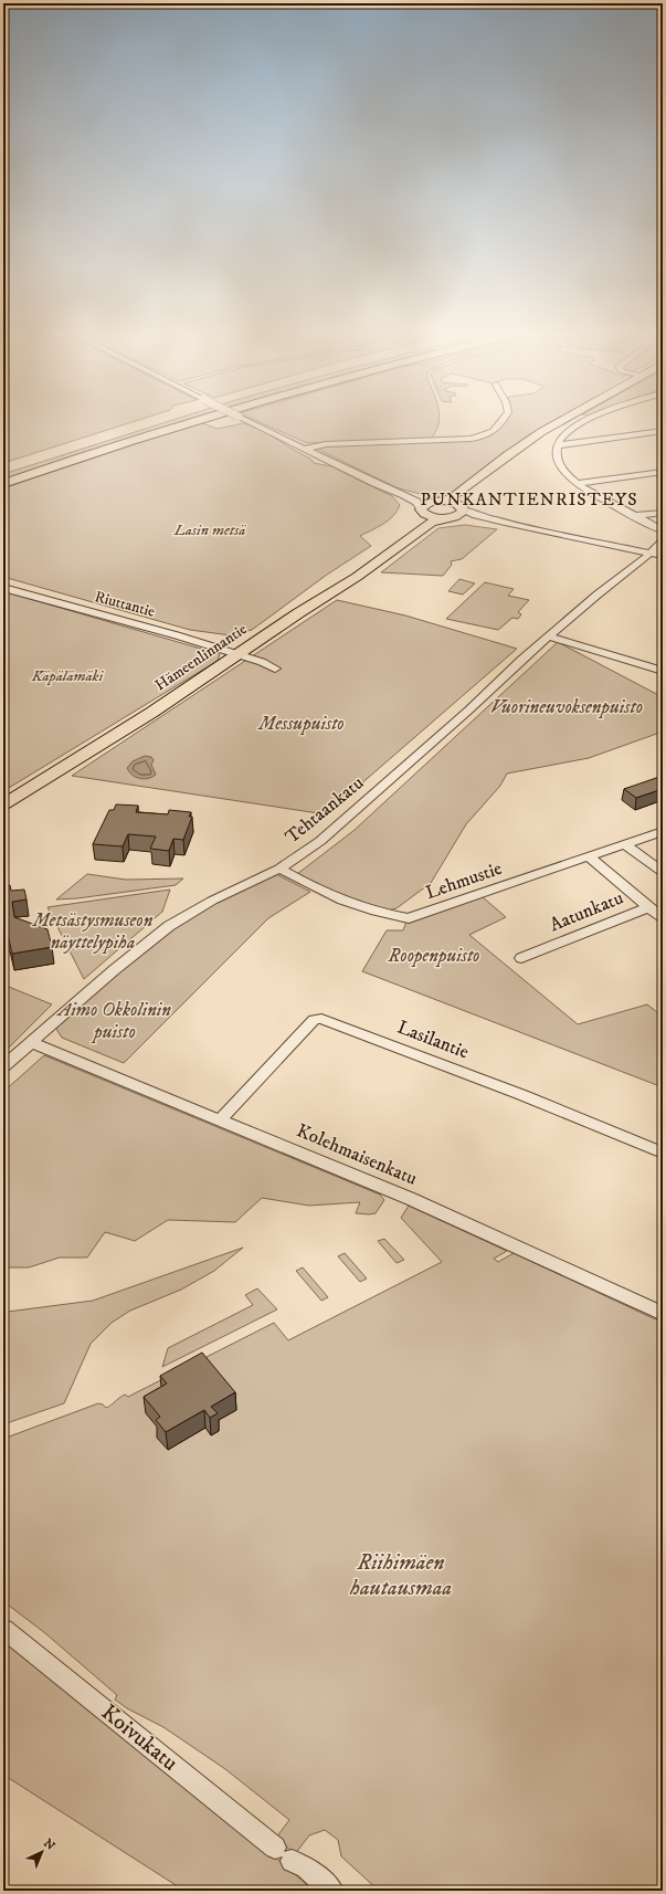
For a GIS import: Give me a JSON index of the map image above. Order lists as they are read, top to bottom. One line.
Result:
{"streets":{"main road":["Hämeenlinnantie"],"street":["Riuttantie","Tehtaankatu","Lehmustie","Aatunkatu","Lasilantie","Kolehmaisenkatu","Koivukatu"]},"crossings":[["Riuttantie","Hämeenlinnantie"],["Tehtaankatu","Lehmustie"],["Tehtaankatu","Kolehmaisenkatu"],["Lasilantie","Kolehmaisenkatu"]],"districts":["PUNKANTIENRISTEYS"],"parks":["Lasin metsä","Käpälämäki","Vuorineuvoksenpuisto","Messupuisto","Metsästysmuseon näyttelypiha","Roopenpuisto","Aimo Okkolinin puisto","Riihimäen hautausmaa"],"north":"top right"}
